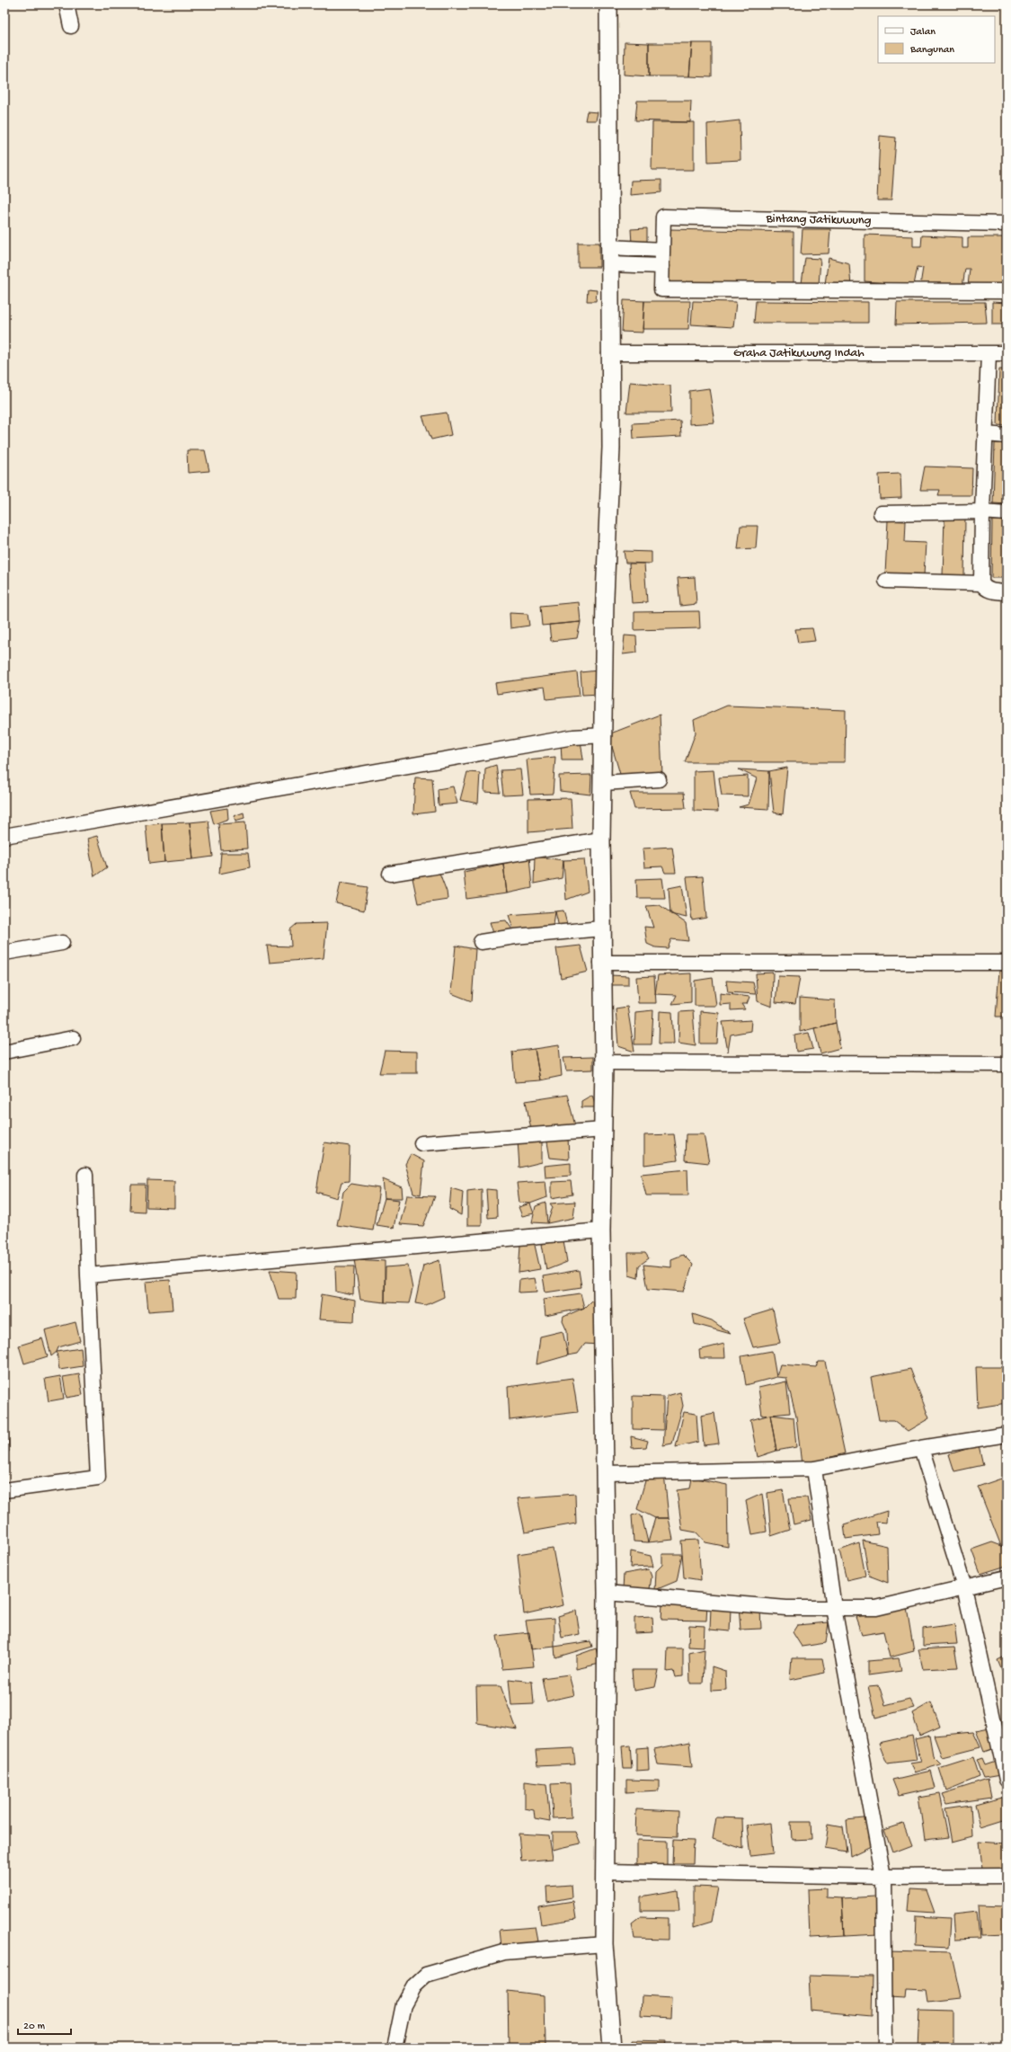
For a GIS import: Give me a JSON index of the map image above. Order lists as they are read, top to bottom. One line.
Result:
{"streets":{"street":["Bintang Jatikuwung","Graha Jatikuwung Indah"]},"legend":["Jalan","Bangunan"],"scale_bar":"20 m"}
